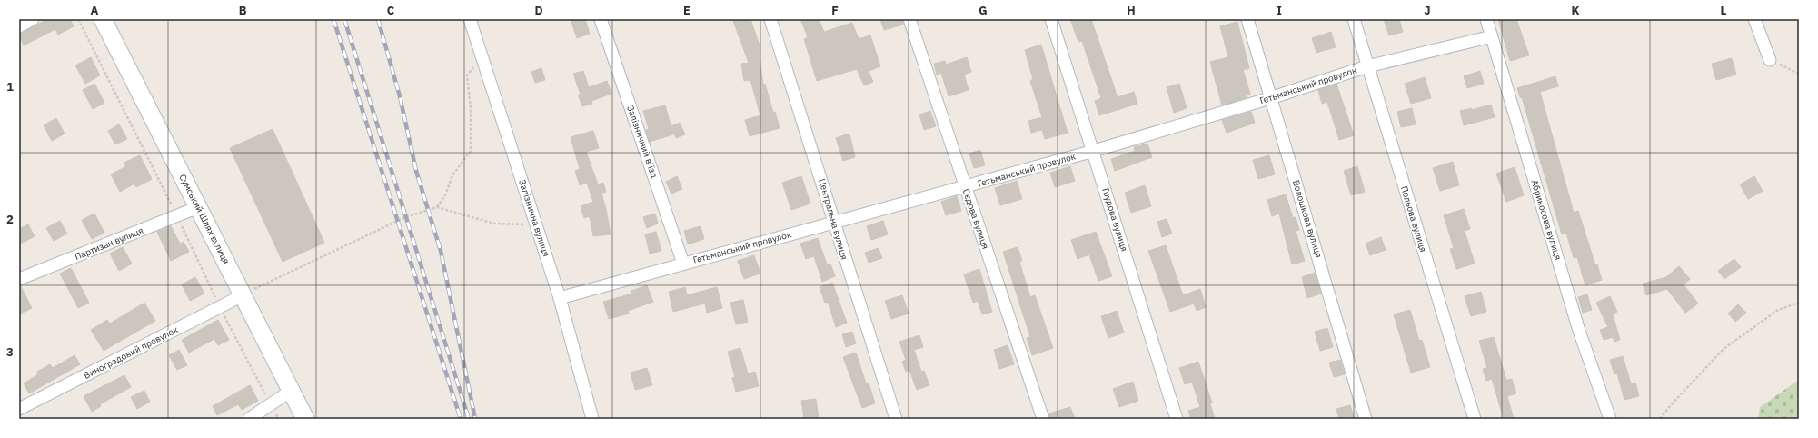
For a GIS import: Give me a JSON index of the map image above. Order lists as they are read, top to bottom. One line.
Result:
{"streets":{"main road":["Сумський Шлях вулиця"],"street":["Гетьманський провулок","Залізничний в’їзд","Залізнична вулиця","Центральна вулиця","Сєдова вулиця","Трудова вулиця","Волошкова вулиця","Польова вулиця","Абрикосова вулиця","Партизан вулиця","Виноградовий провулок"]},"crossings":[["Гетьманський провулок","Залізничний в’їзд"],["Гетьманський провулок","Залізнична вулиця"],["Гетьманський провулок","Центральна вулиця"],["Гетьманський провулок","Сєдова вулиця"],["Гетьманський провулок","Трудова вулиця"],["Гетьманський провулок","Волошкова вулиця"],["Гетьманський провулок","Польова вулиця"],["Гетьманський провулок","Абрикосова вулиця"],["Сумський Шлях вулиця","Партизан вулиця"],["Сумський Шлях вулиця","Виноградовий провулок"]],"grid":{"columns":["A","B","C","D","E","F","G","H","I","J","K","L"],"rows":["1","2","3"]}}
